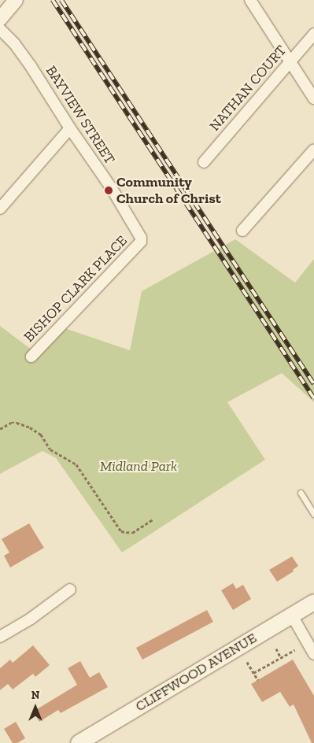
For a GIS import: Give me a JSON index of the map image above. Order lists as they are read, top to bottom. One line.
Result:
{"streets":{"main road":["CLIFFWOOD AVENUE"],"street":["NATHAN COURT","BAYVIEW STREET","BISHOP CLARK PLACE"]},"crossings":[["BAYVIEW STREET","BISHOP CLARK PLACE"]],"parks":["Midland Park"],"places":["Community Church of Christ"],"north":"top"}
